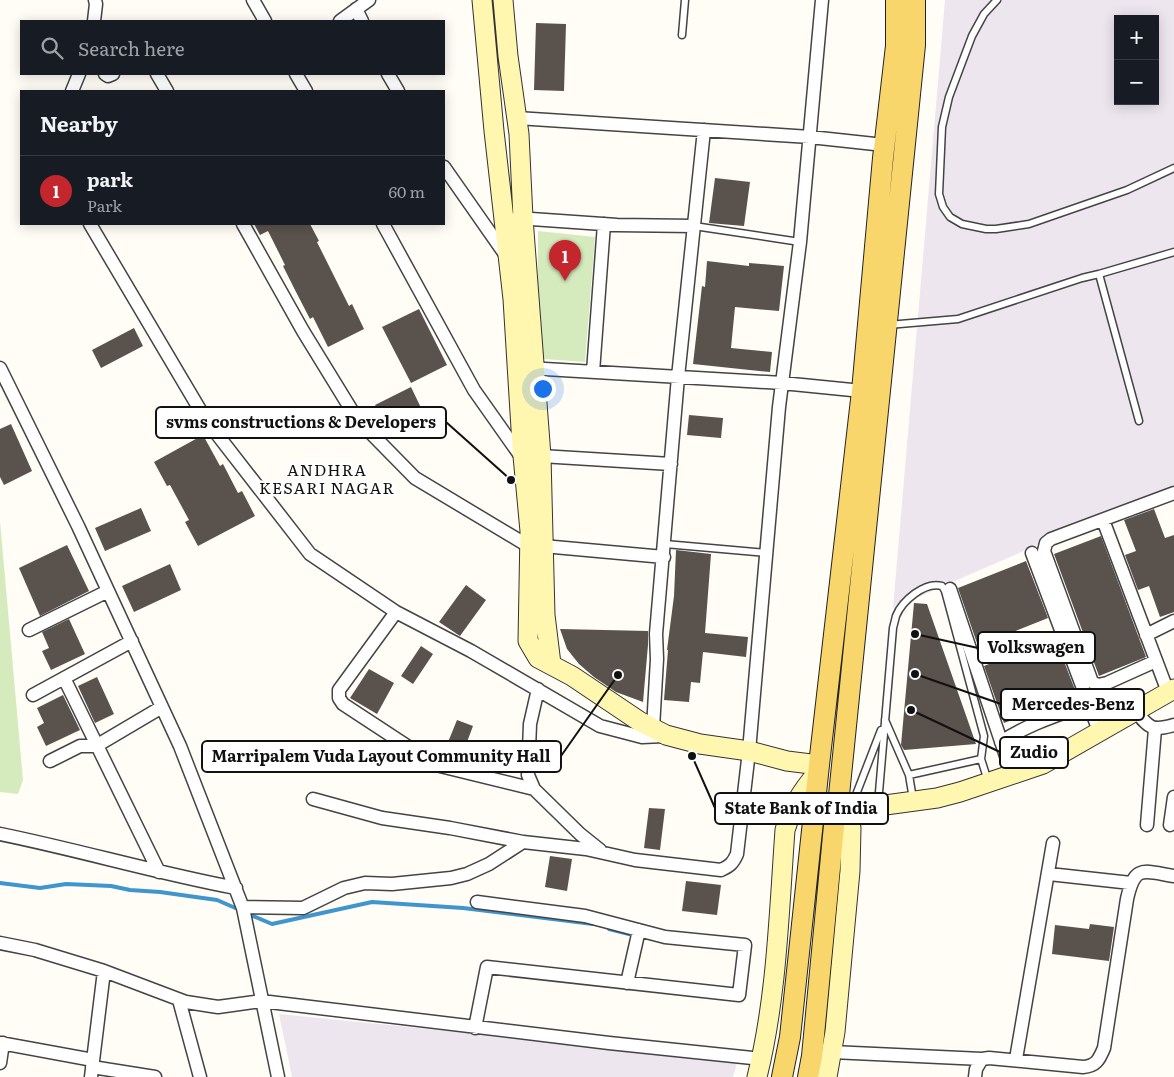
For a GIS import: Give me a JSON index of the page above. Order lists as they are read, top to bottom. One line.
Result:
{"districts":["ANDHRA KESARI NAGAR"],"places":["svms constructions & Developers","Volkswagen","Mercedes-Benz","Marripalem Vuda Layout Community Hall","Zudio","State Bank of India"],"page":{"map_buttons":["+","−"],"search":"Search here","heading":"Nearby","list":[{"mark":"1","name":"park","note":"Park","value":"60 m"}],"pins":"1"}}
